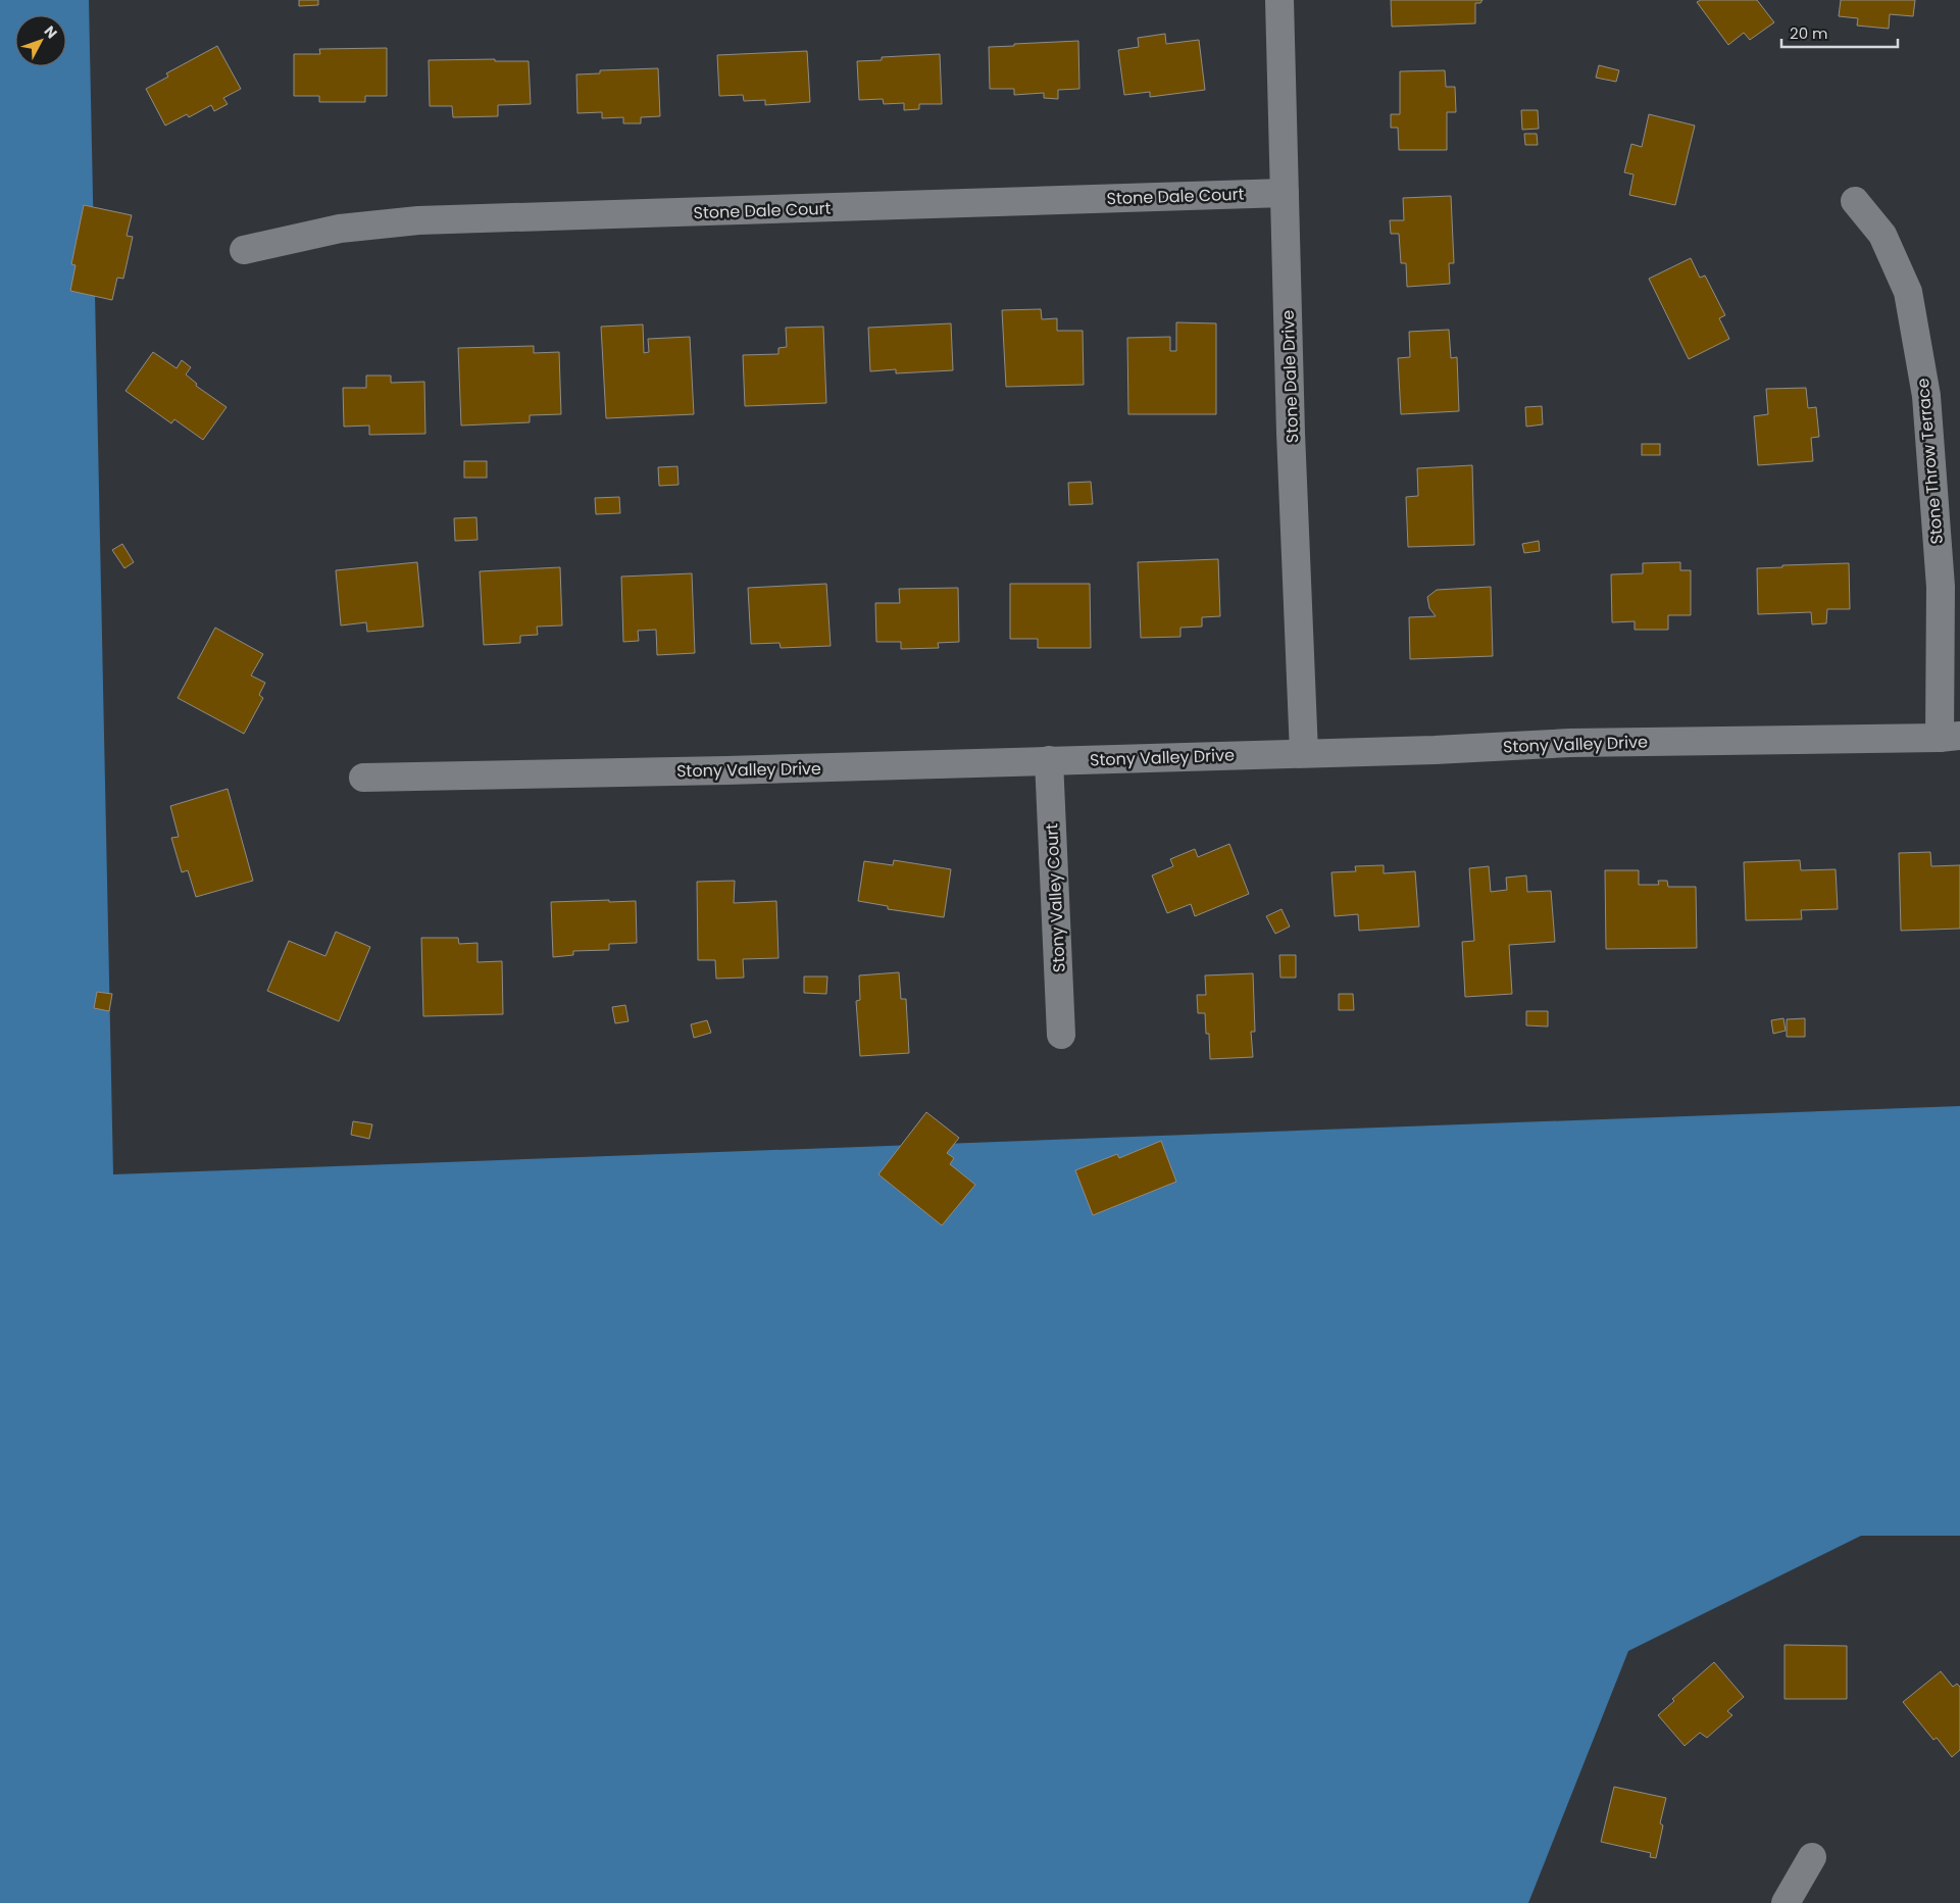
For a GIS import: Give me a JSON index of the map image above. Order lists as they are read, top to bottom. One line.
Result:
{"streets":{"street":["Stone Dale Court","Stone Dale Drive","Stone Throw Terrace","Stony Valley Drive","Stony Valley Court"]},"crossings":[["Stone Dale Court","Stone Dale Drive"],["Stone Dale Drive","Stony Valley Drive"],["Stone Throw Terrace","Stony Valley Drive"],["Stony Valley Drive","Stony Valley Court"]],"scale_bar":"20 m","north":"top right"}
